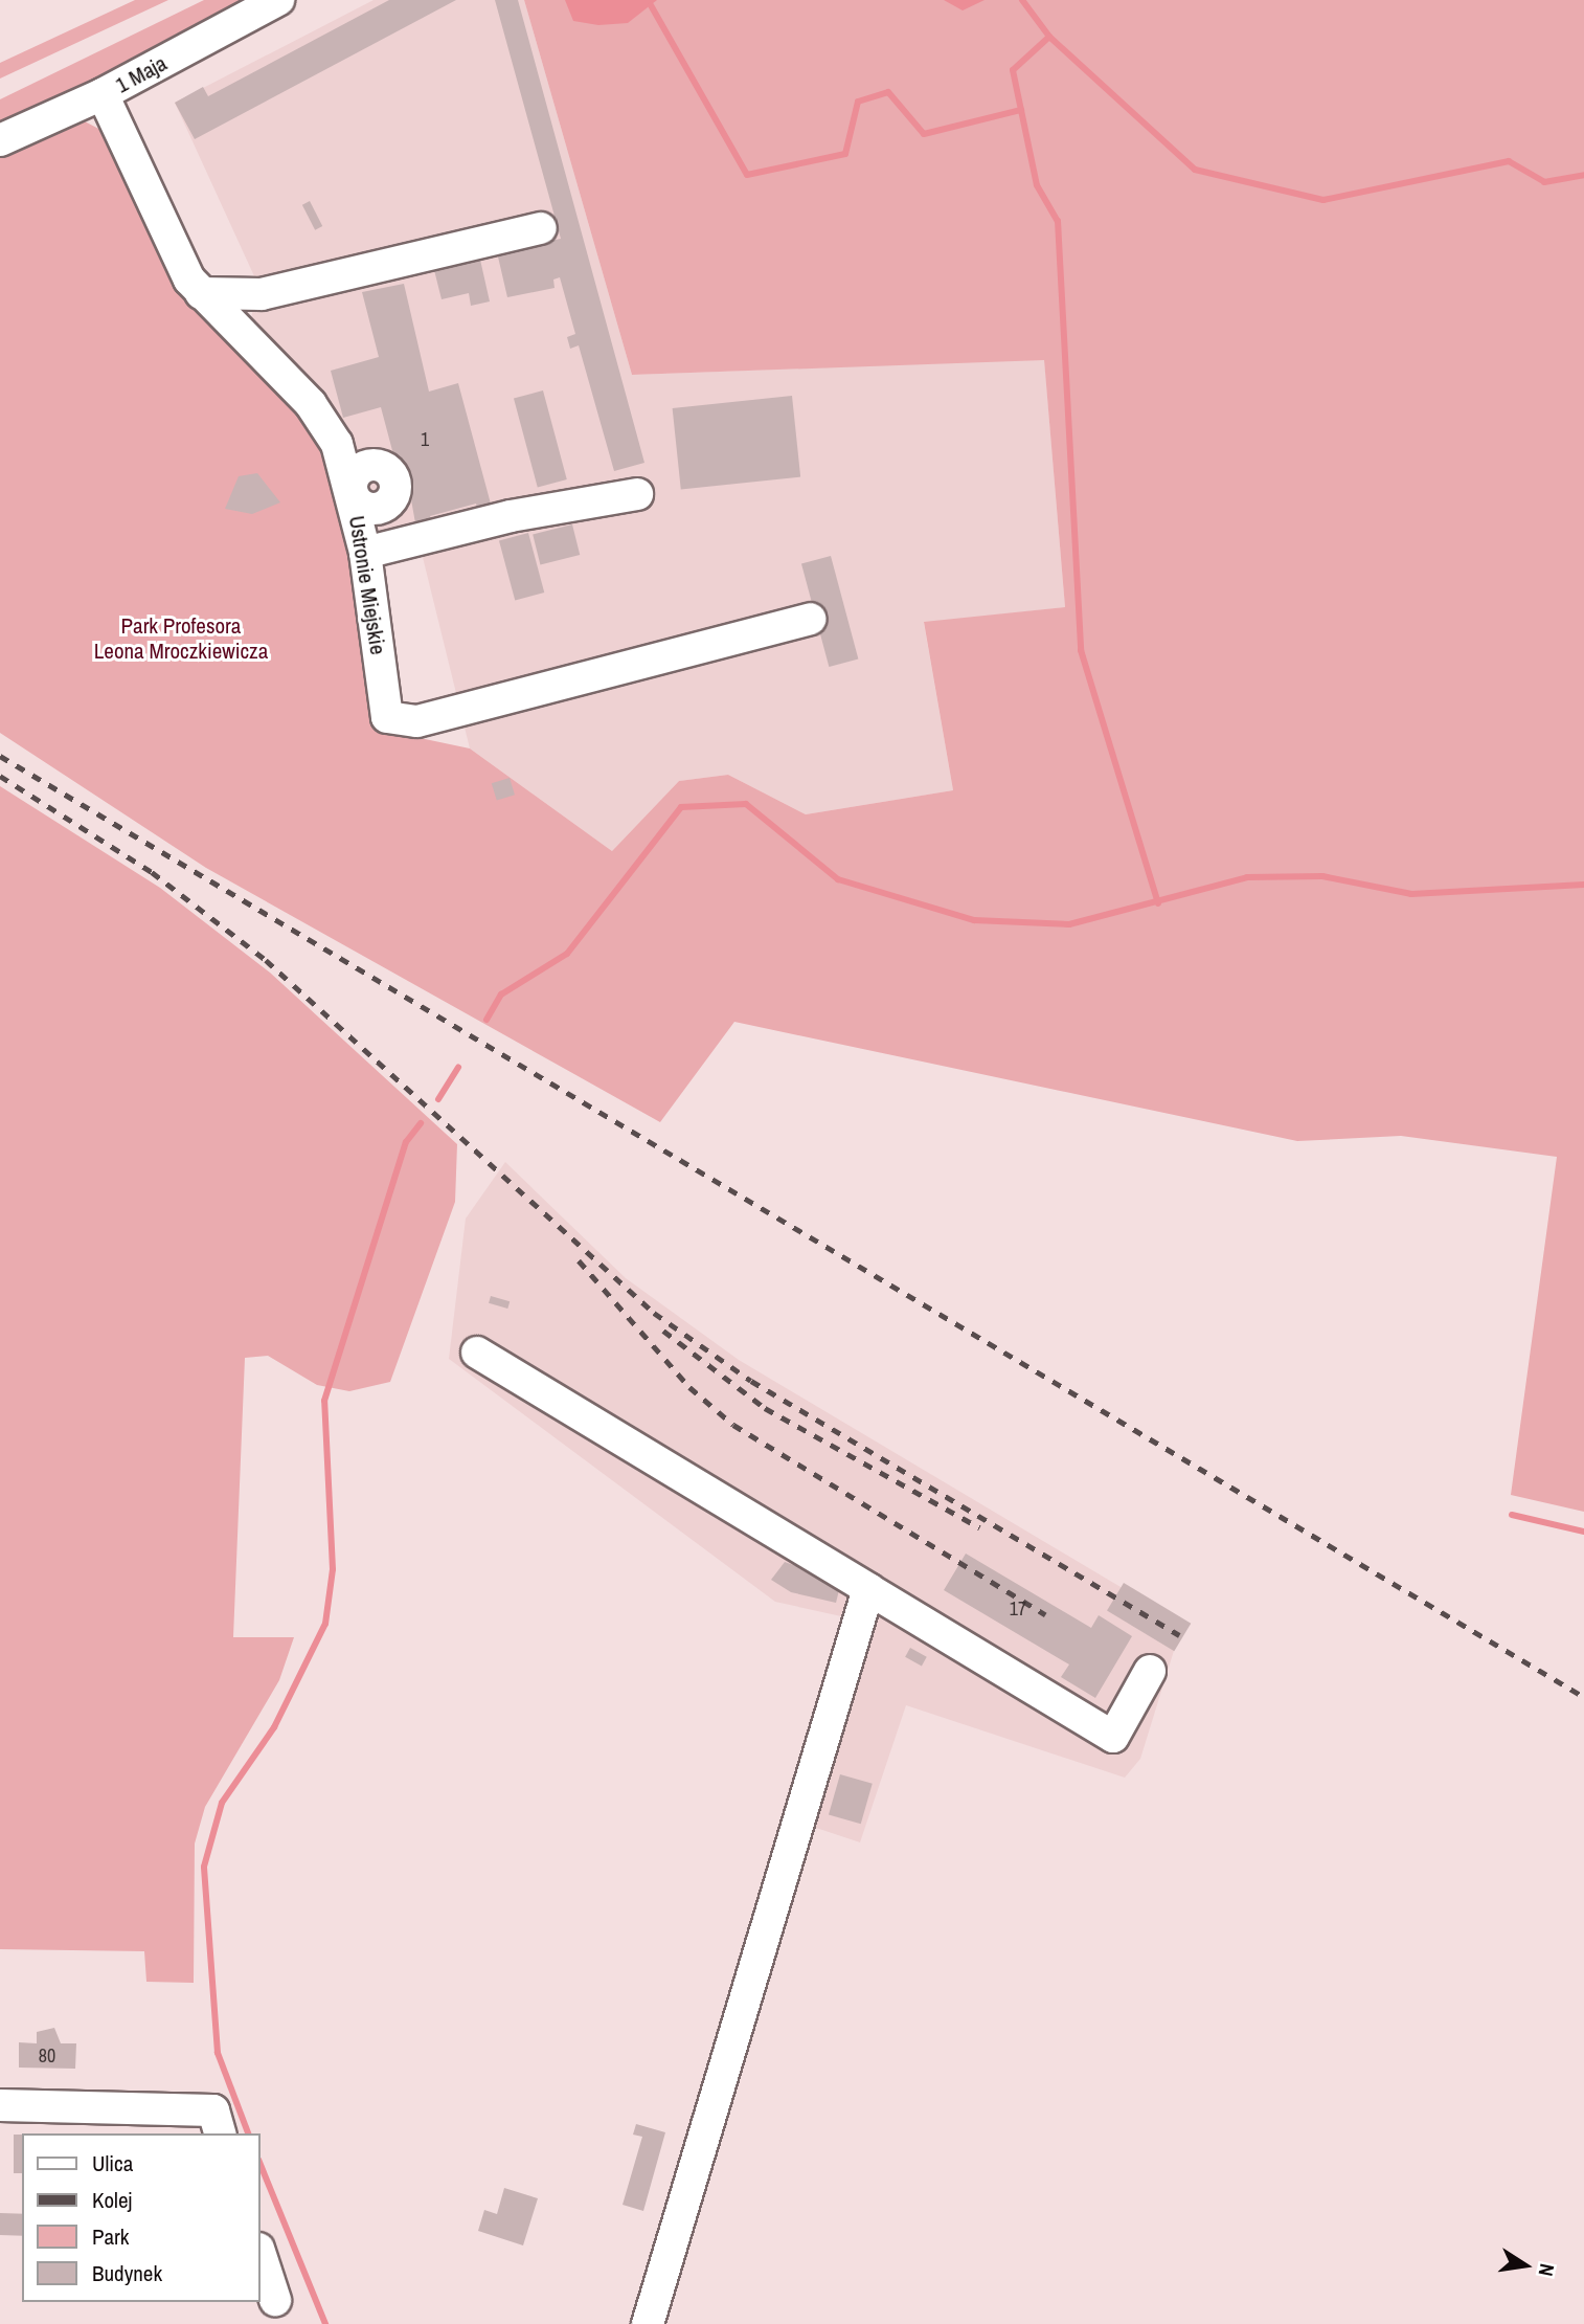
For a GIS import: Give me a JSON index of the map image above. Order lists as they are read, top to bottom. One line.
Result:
{"streets":{"street":["1 Maja","Ustronie Miejskie"]},"crossings":[["1 Maja","Ustronie Miejskie"]],"parks":["Park Profesora Leona Mroczkiewicza"],"house_numbers":["1","17","80"],"legend":["Ulica","Kolej","Park","Budynek"],"north":"right"}
